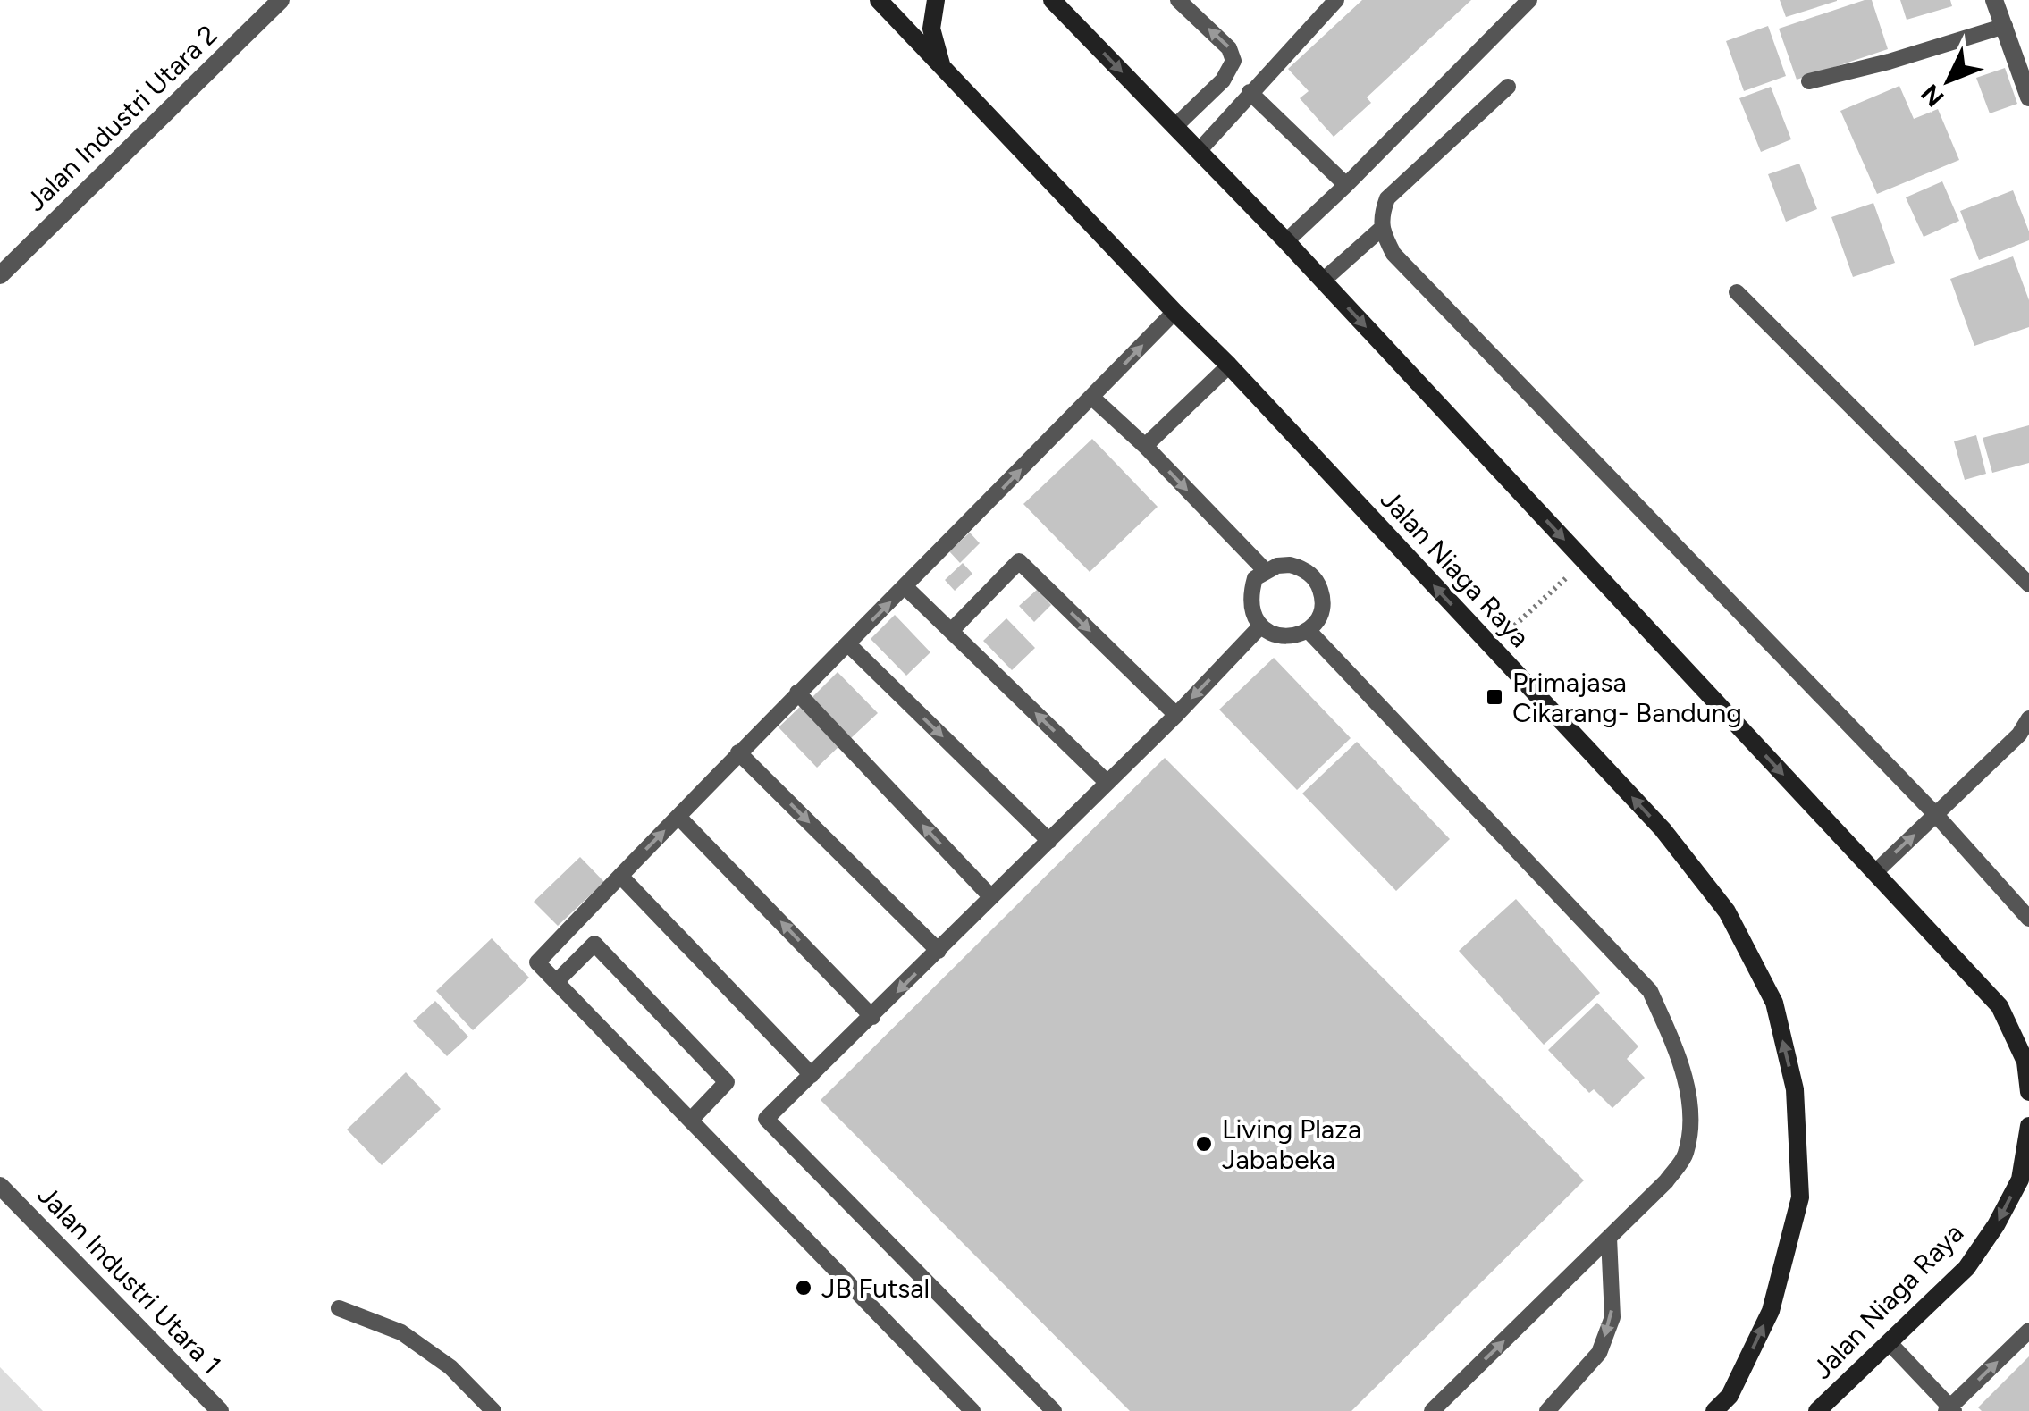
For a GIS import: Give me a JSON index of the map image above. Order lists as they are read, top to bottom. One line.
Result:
{"streets":{"main road":["Jalan Niaga Raya"],"street":["Jalan Industri Utara 2","Jalan Industri Utara 1"]},"places":{"transit":["Primajasa Cikarang- Bandung"],"other":["Living Plaza Jababeka","JB Futsal"]},"north":"bottom left"}
